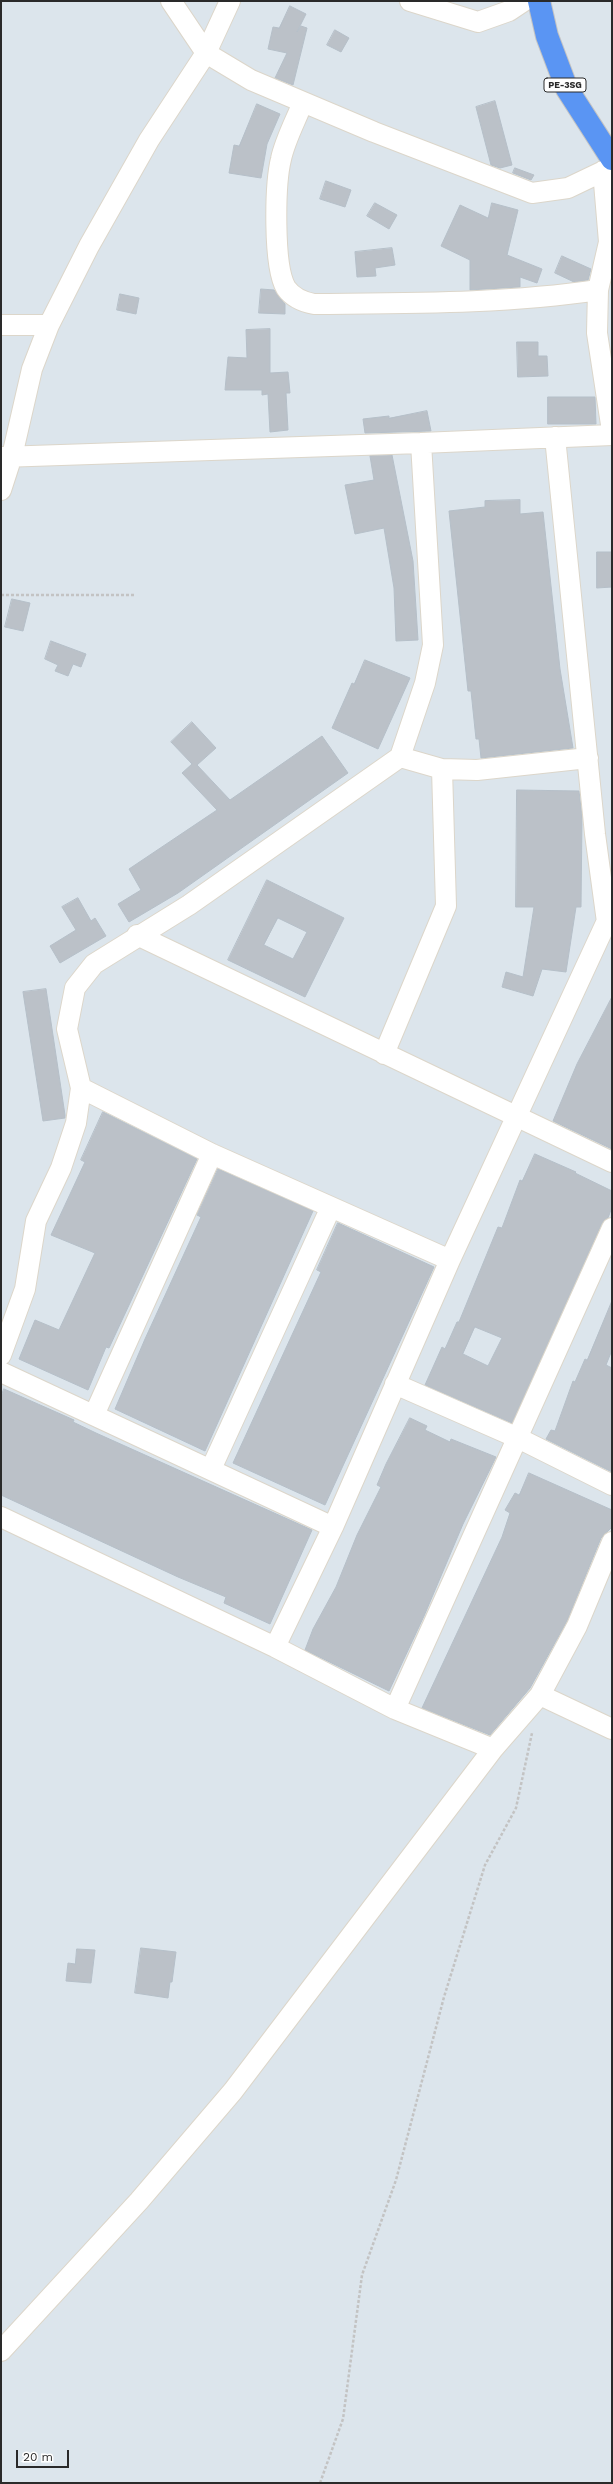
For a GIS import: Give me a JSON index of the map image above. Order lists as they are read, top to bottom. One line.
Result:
{"streets":{"main road":["PE-3SG"]},"scale_bar":"20 m"}
